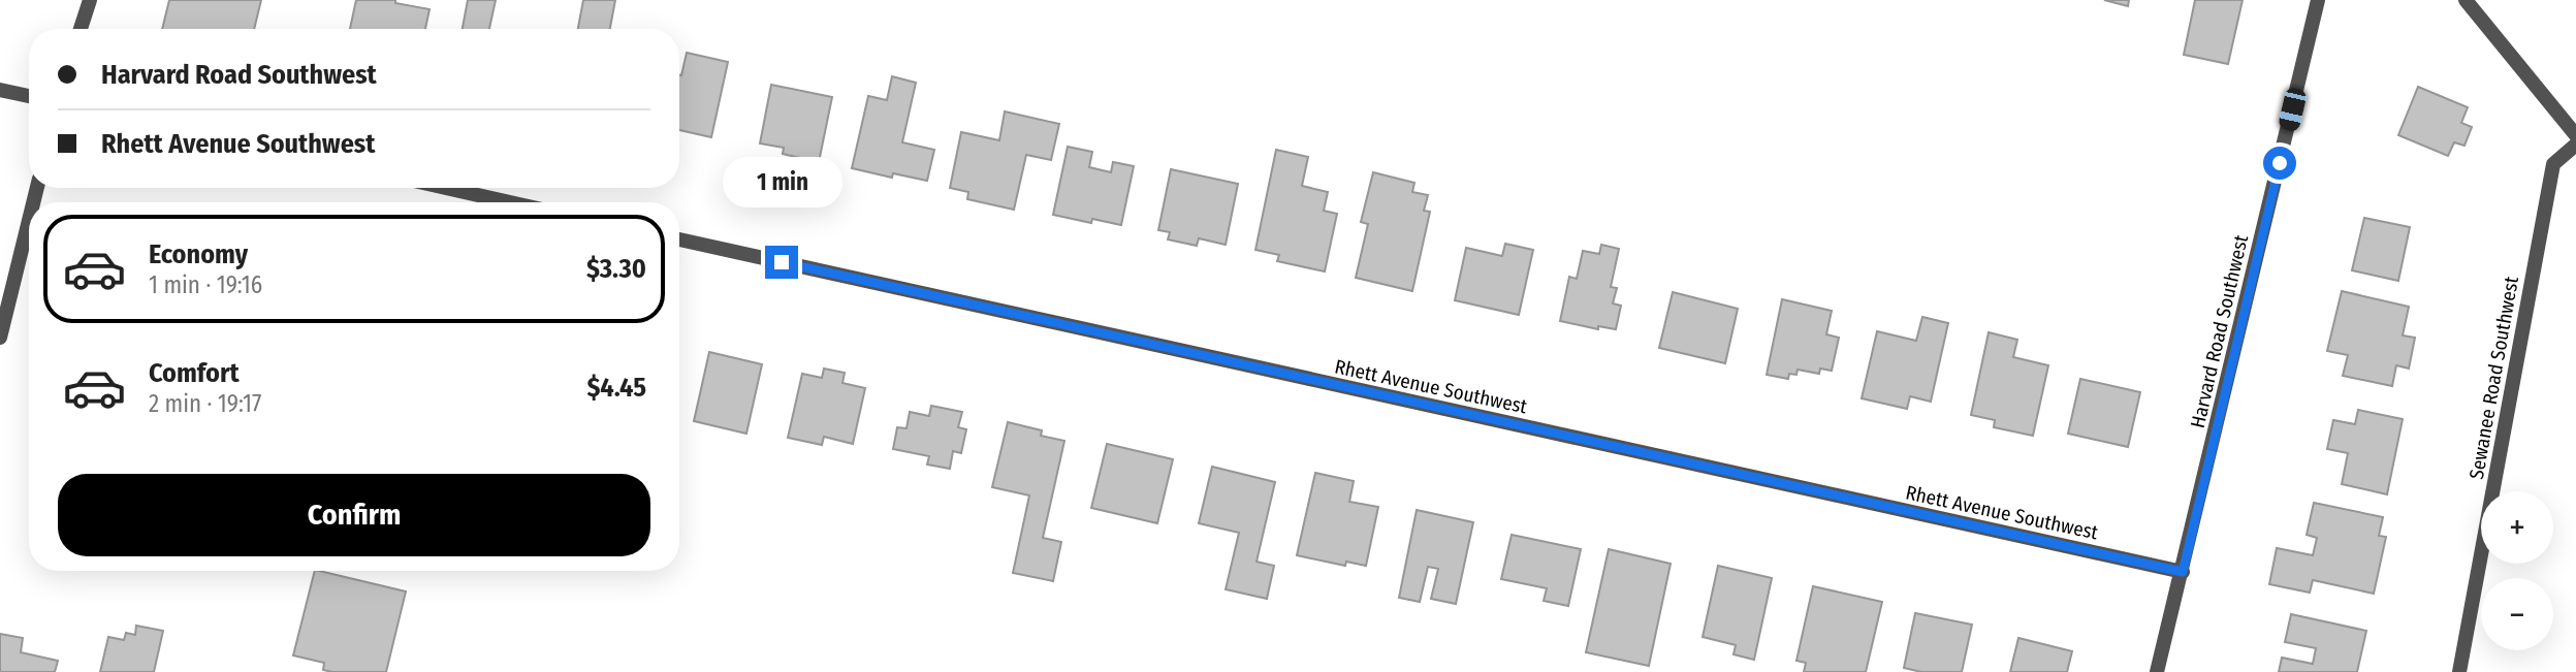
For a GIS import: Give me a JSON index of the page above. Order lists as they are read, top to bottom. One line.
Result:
{"streets":{"street":["Harvard Road Southwest","Sewanee Road Southwest","Rhett Avenue Southwest"]},"crossings":[["Harvard Road Southwest","Rhett Avenue Southwest"]],"page":{"banner":["Harvard Road Southwest","Rhett Avenue Southwest"],"bubble":"1 min","list":[{"name":"Economy","note":"1 min · 19:16","value":"$3.30"},{"name":"Comfort","note":"2 min · 19:17","value":"$4.45"}],"buttons":"Confirm","map_buttons":["+","−"]}}
